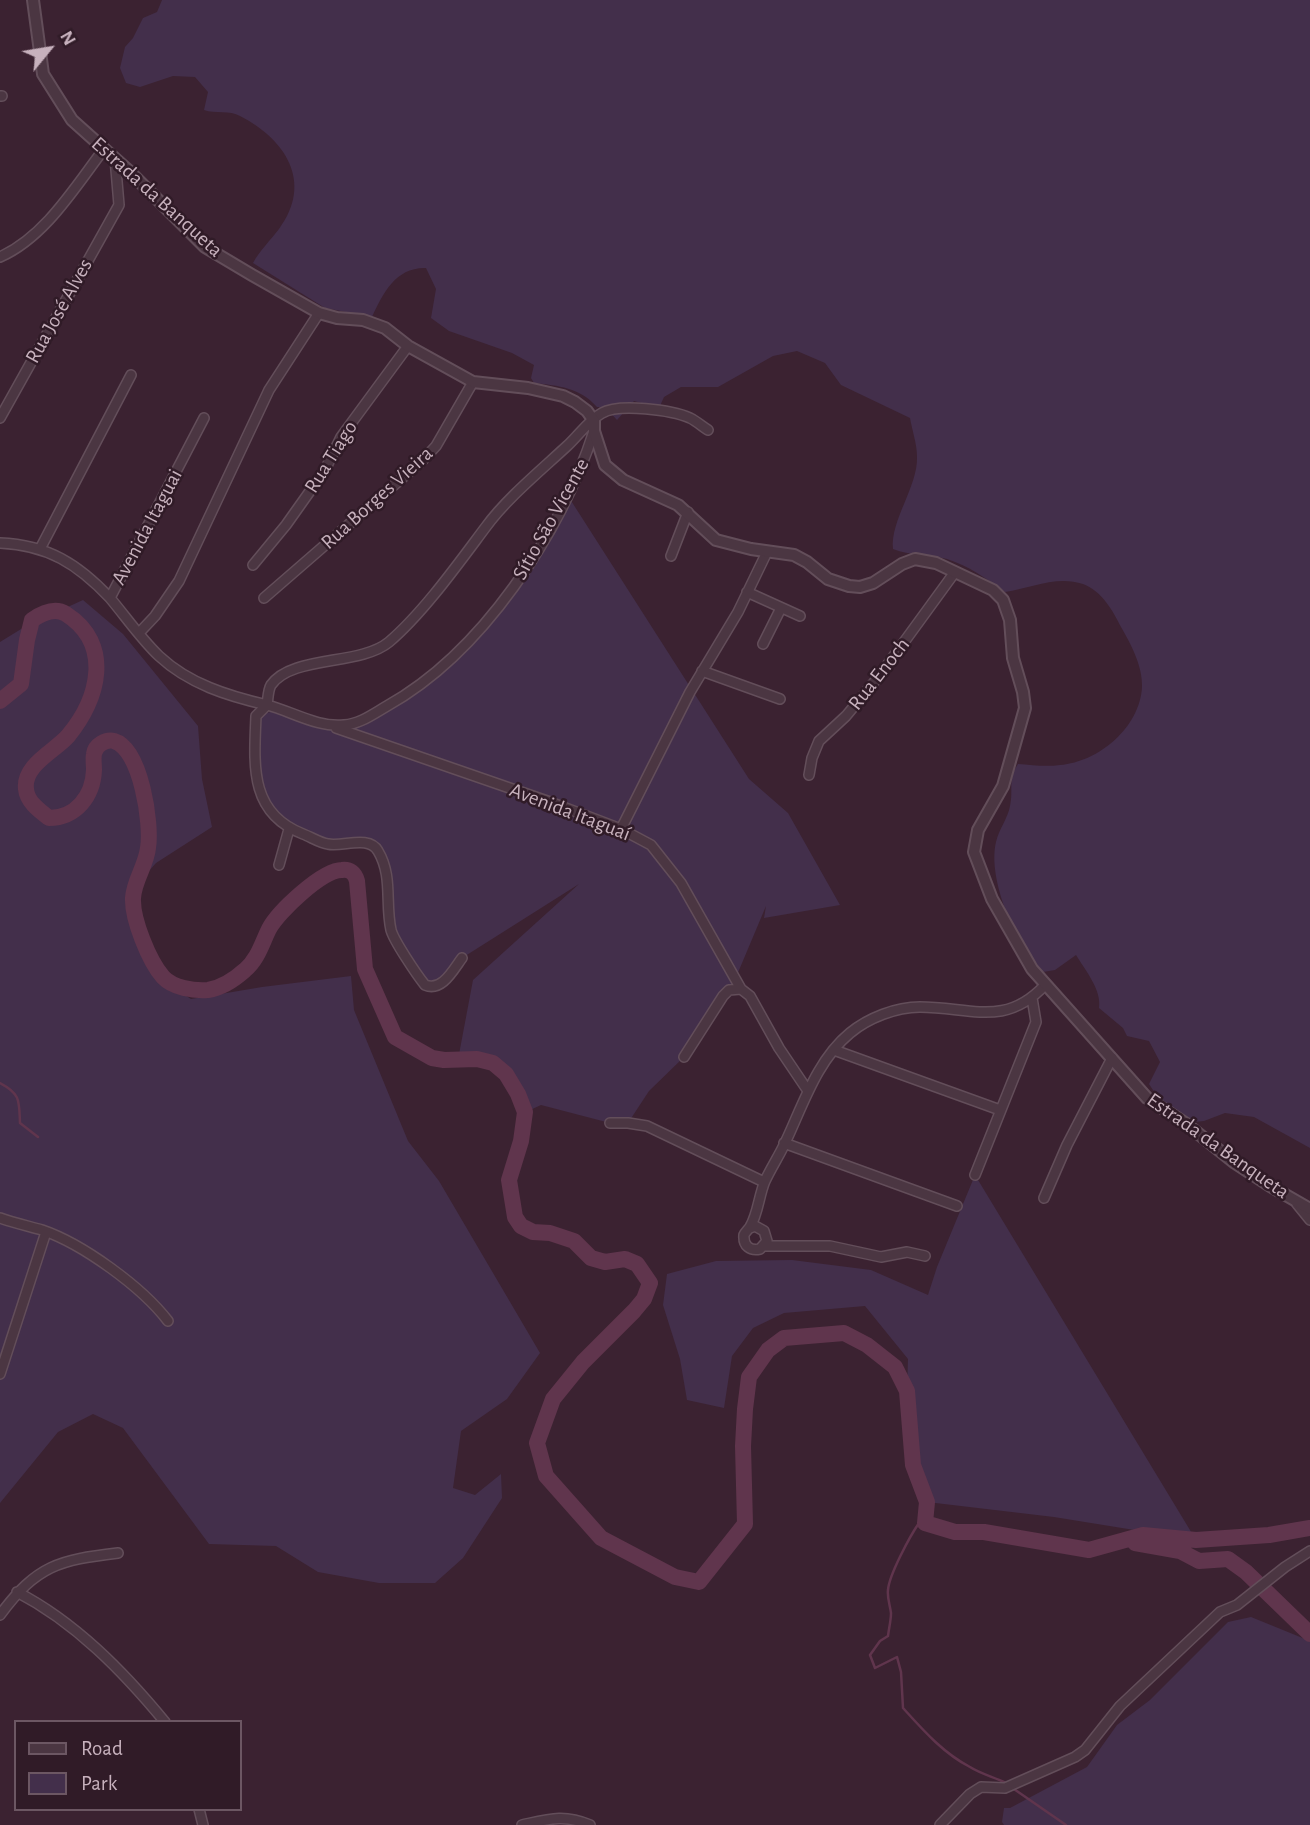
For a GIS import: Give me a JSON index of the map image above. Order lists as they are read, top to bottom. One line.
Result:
{"streets":{"street":["Estrada da Banqueta","Rua José Alves","Rua Tiago","Rua Borges Vieira","Sítio São Vicente","Avenida Itaguai","Rua Enoch","Avenida Itaguaí"]},"crossings":[["Estrada da Banqueta","Rua José Alves"],["Estrada da Banqueta","Rua Tiago"],["Estrada da Banqueta","Rua Borges Vieira"],["Estrada da Banqueta","Sítio São Vicente"],["Estrada da Banqueta","Rua Enoch"],["Sítio São Vicente","Avenida Itaguaí"]],"legend":["Road","Park"],"north":"top right"}
